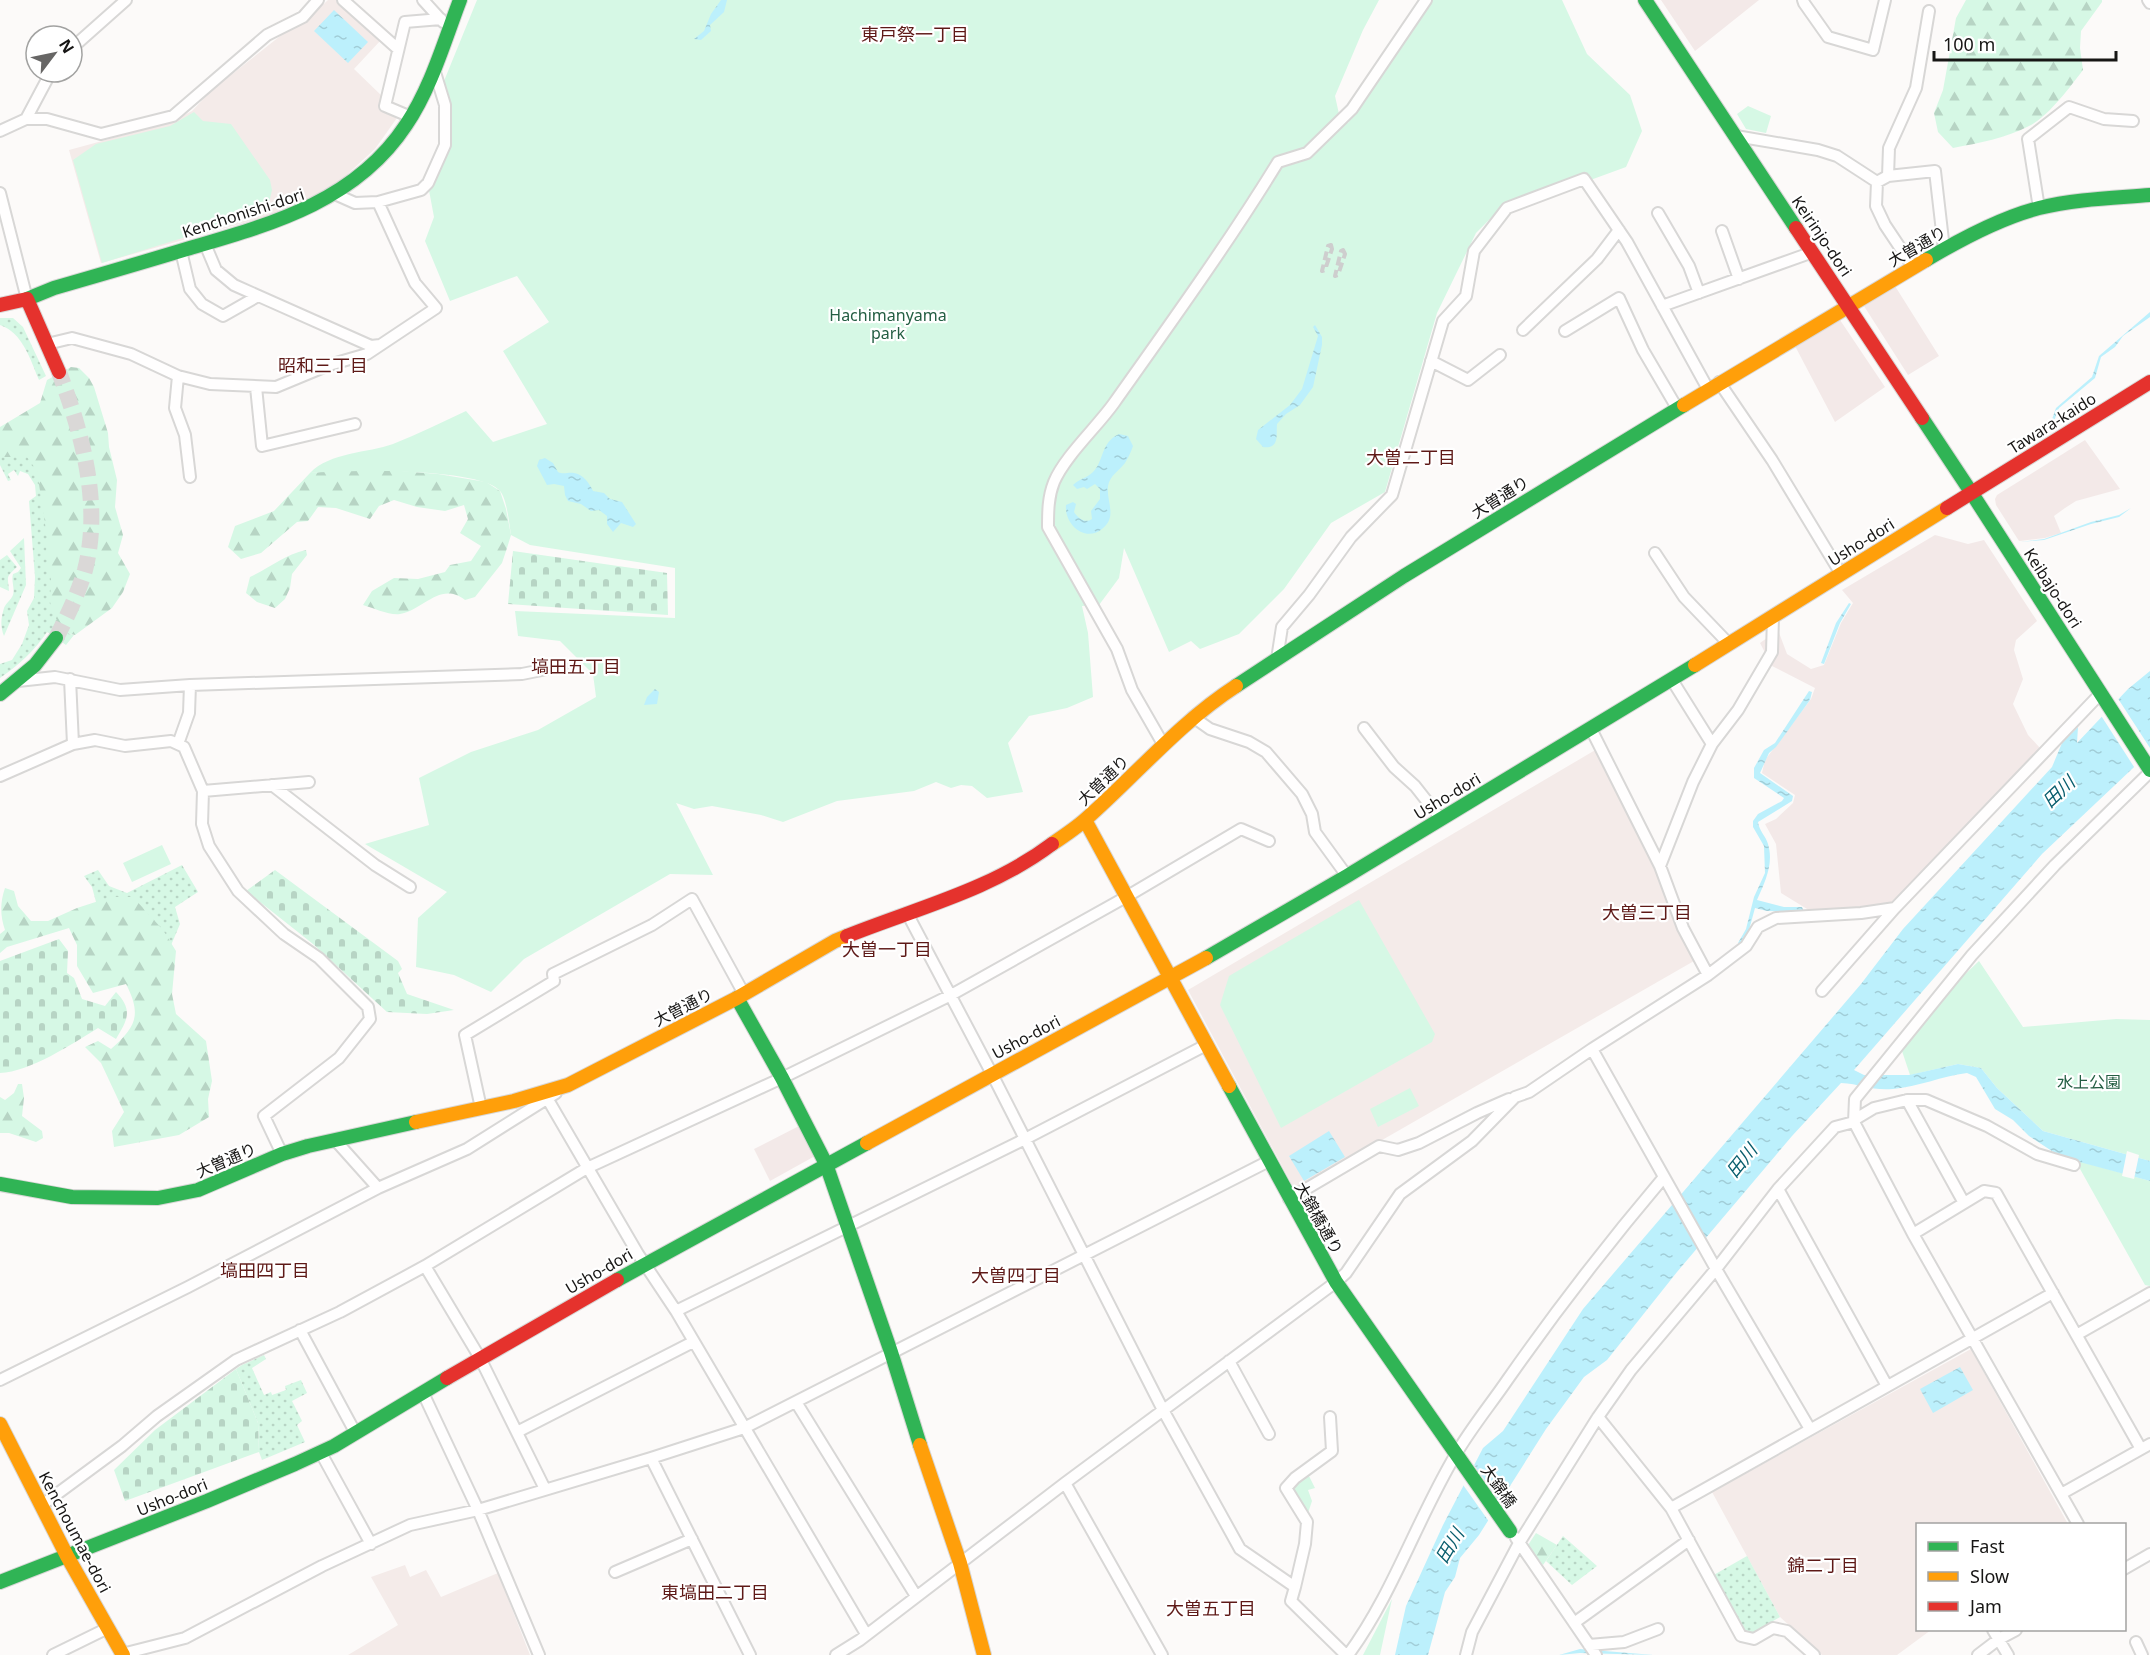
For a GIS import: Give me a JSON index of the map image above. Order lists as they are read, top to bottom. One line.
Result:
{"streets":{"street":["Kenchonishi-dori","Keirinjo-dori","大曽通り","Tawara-kaido","Usho-dori","Keibajo-dori","大錦橋通り","大錦橋","Kenchoumae-dori"]},"crossings":[["Keirinjo-dori","大曽通り"],["Keirinjo-dori","Tawara-kaido"],["Keirinjo-dori","Usho-dori"],["Keirinjo-dori","Keibajo-dori"],["大曽通り","大錦橋通り"],["Tawara-kaido","Usho-dori"],["Tawara-kaido","Keibajo-dori"],["Usho-dori","Keibajo-dori"],["Usho-dori","大錦橋通り"],["Usho-dori","Kenchoumae-dori"],["大錦橋通り","大錦橋"]],"districts":["東戸祭一丁目","昭和三丁目","大曽二丁目","塙田五丁目","大曽三丁目","大曽一丁目","塙田四丁目","大曽四丁目","錦二丁目","東塙田二丁目","大曽五丁目"],"water":["田川"],"parks":["Hachimanyama park","水上公園"],"legend":["Fast","Slow","Jam"],"scale_bar":"100 m","north":"top right"}
